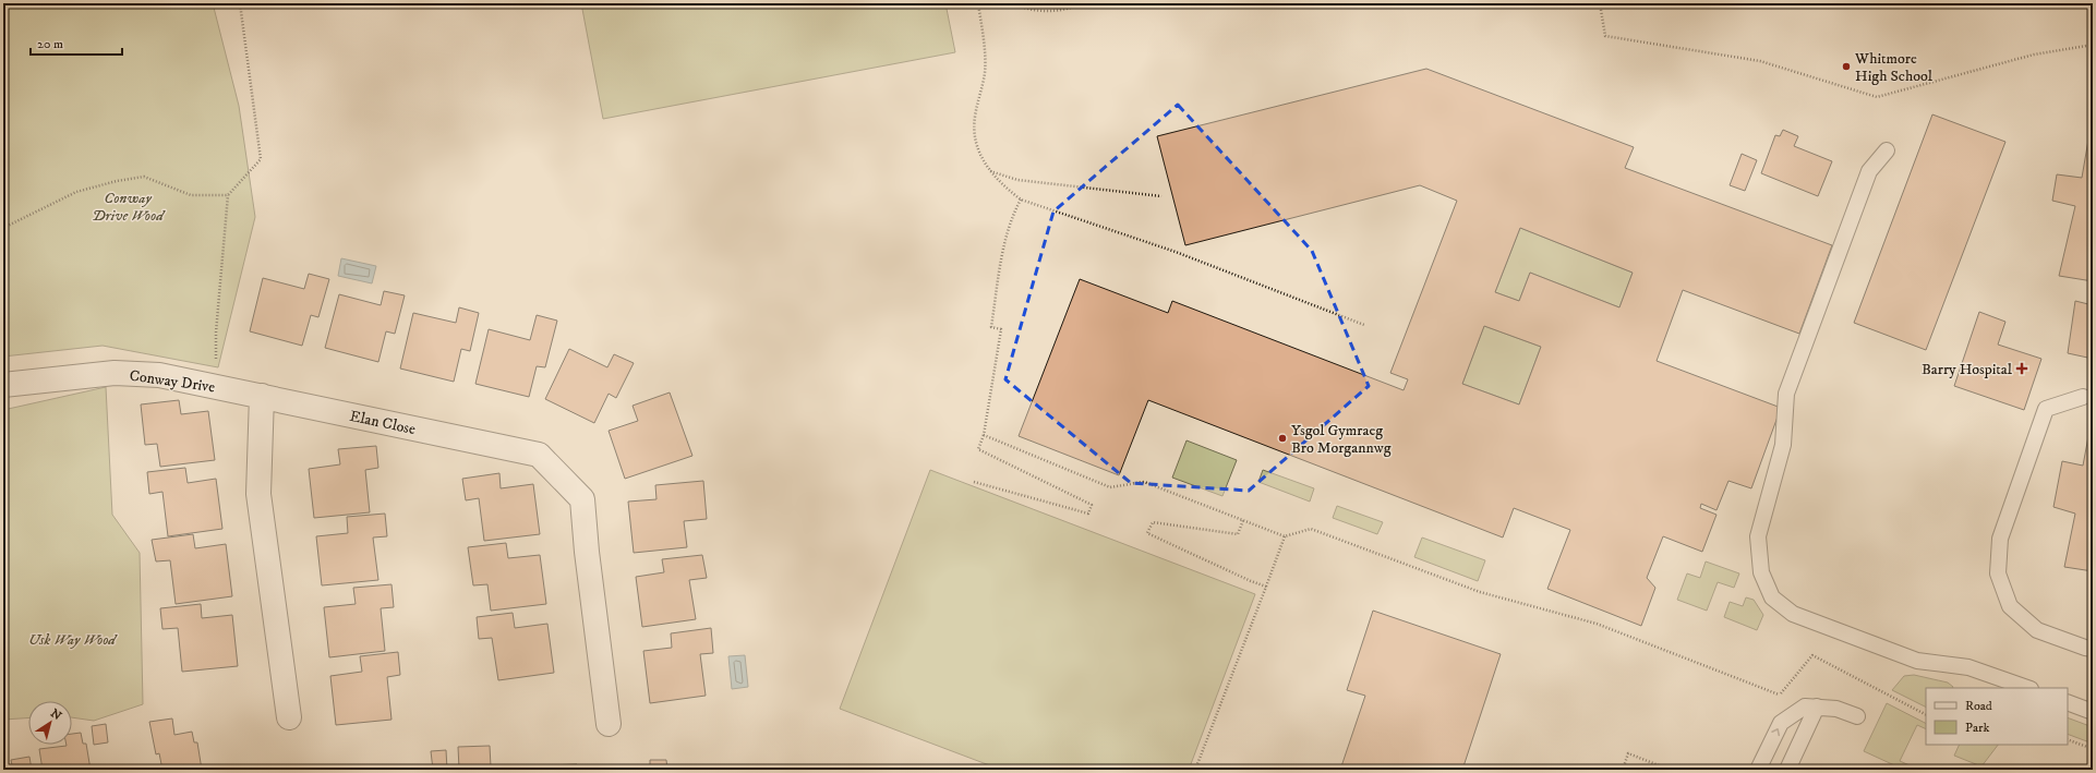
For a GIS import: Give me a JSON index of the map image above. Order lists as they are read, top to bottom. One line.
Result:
{"streets":{"street":["Conway Drive","Elan Close"]},"crossings":[["Conway Drive","Elan Close"]],"parks":["Conway Drive Wood","Usk Way Wood"],"places":{"other":["Whitmore High School","Ysgol Gymraeg Bro Morgannwg"],"health":["Barry Hospital"]},"legend":["Road","Park"],"scale_bar":"20 m","north":"top right"}
